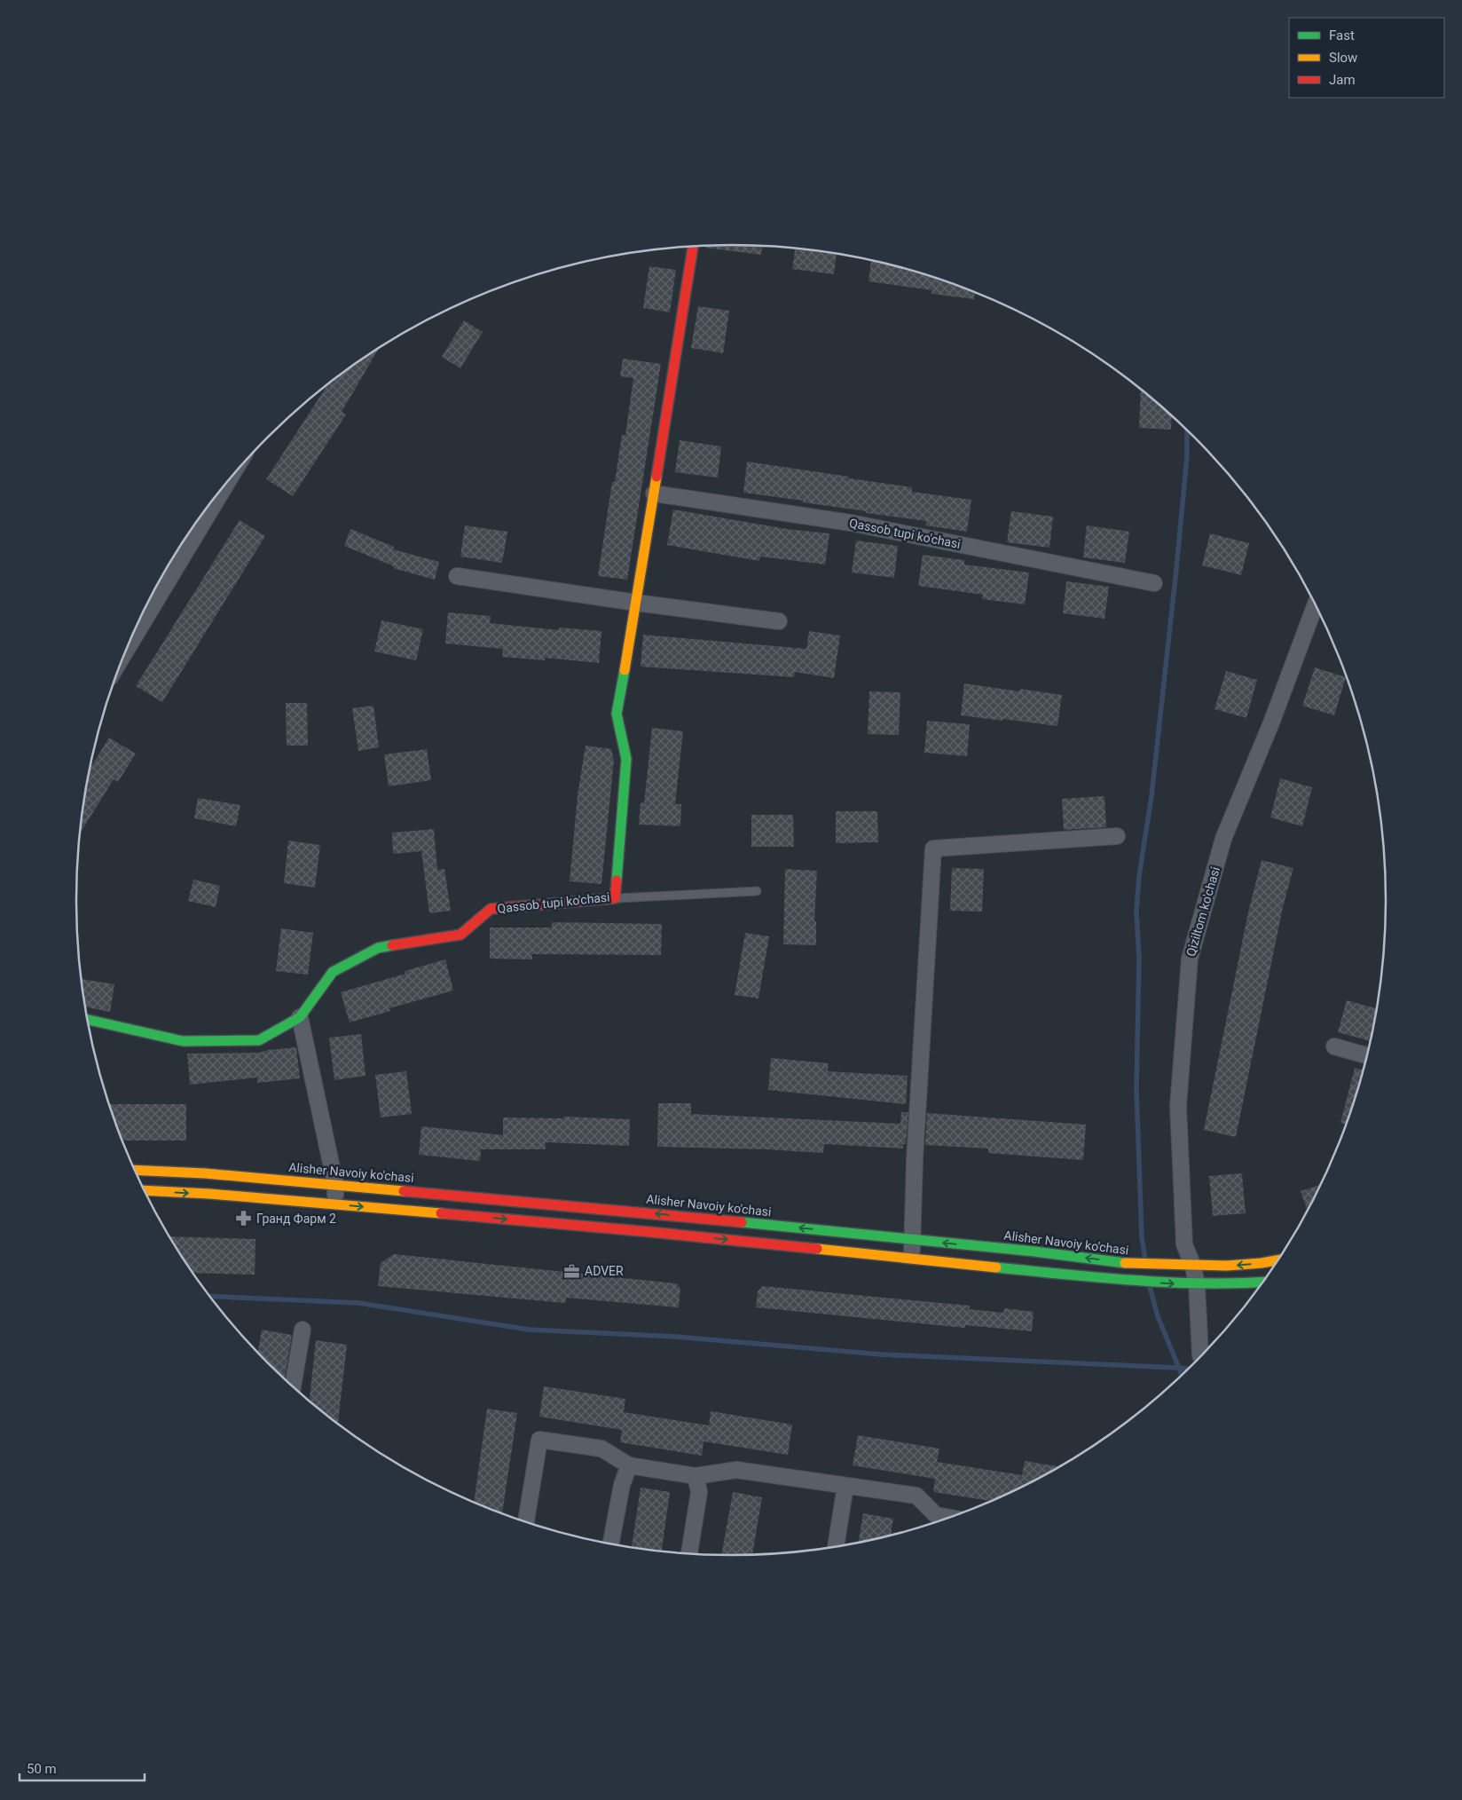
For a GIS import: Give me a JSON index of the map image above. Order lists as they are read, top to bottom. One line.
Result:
{"streets":{"main road":["Qassob tupi ko'chasi","Alisher Navoiy ko'chasi"],"street":["Qiziltom ko'chasi"]},"crossings":[["Qiziltom ko'chasi","Alisher Navoiy ko'chasi"]],"places":{"pharmacy":["Гранд Фарм 2"],"office":["ADVER"]},"legend":["Fast","Slow","Jam"],"scale_bar":"50 m"}
